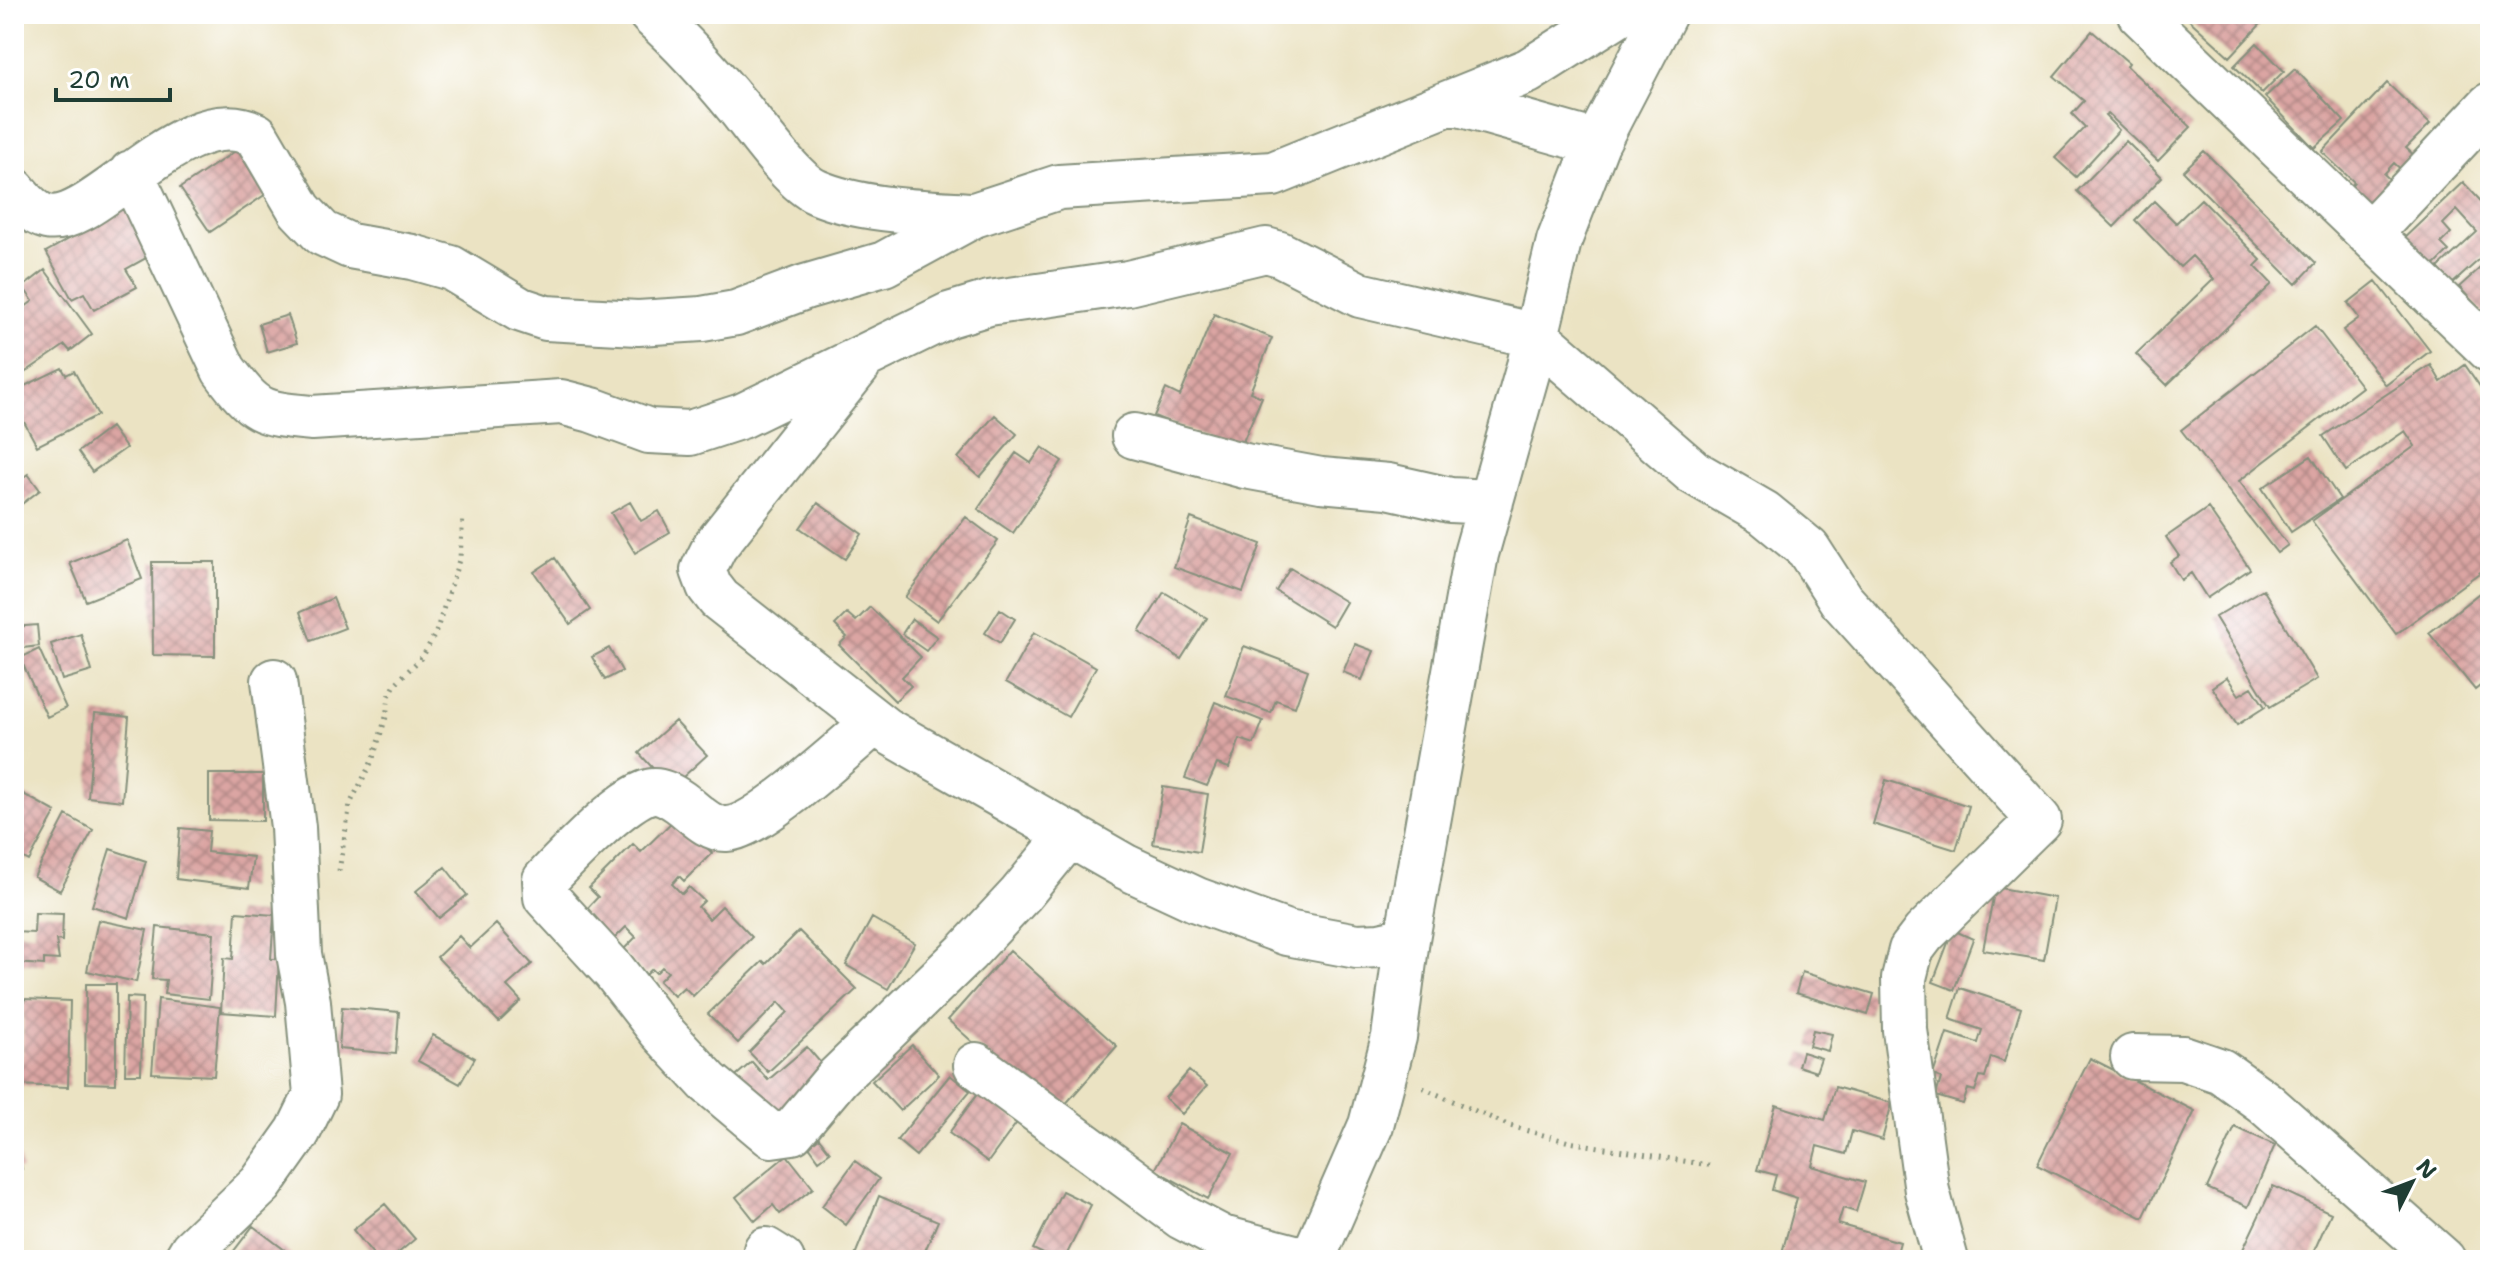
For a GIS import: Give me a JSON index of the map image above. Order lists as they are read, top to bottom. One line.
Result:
{"scale_bar":"20 m","north":"top right"}
